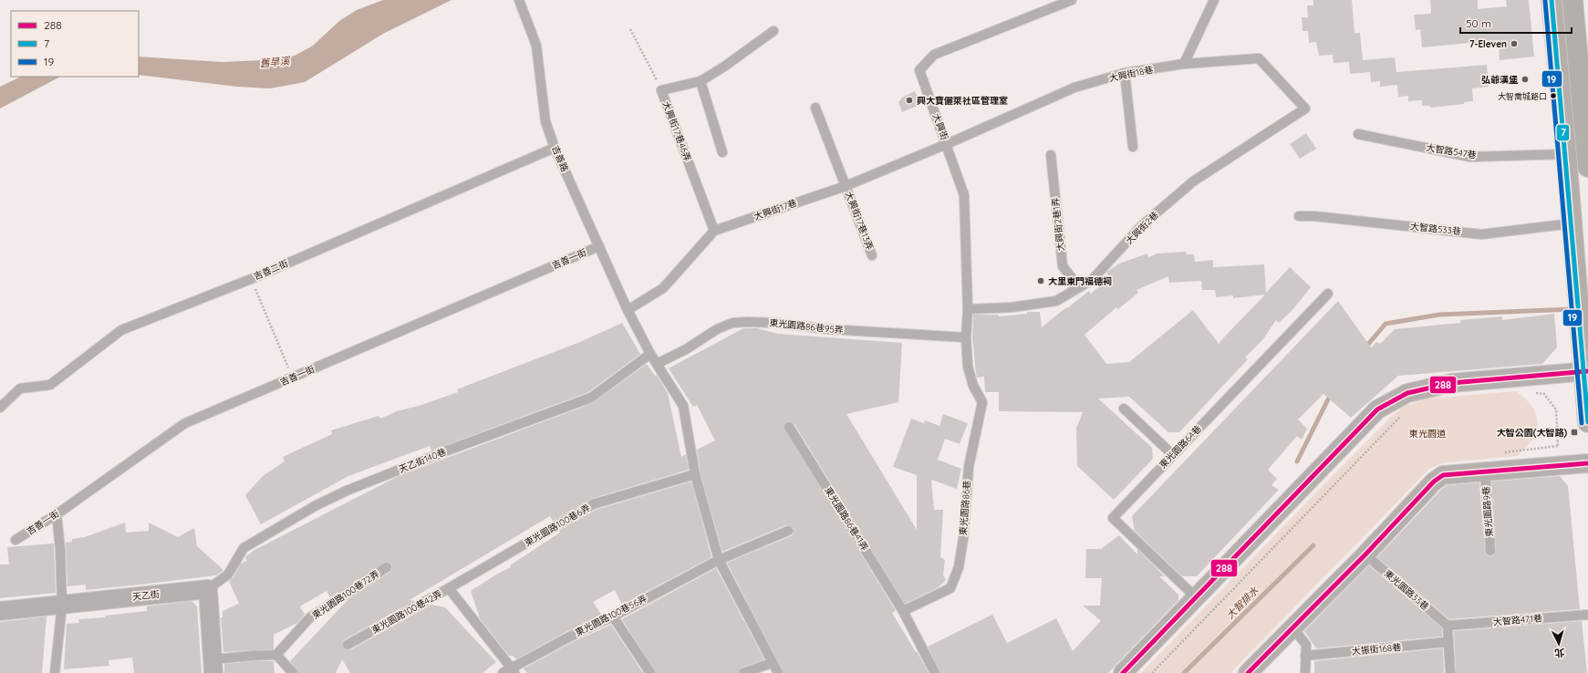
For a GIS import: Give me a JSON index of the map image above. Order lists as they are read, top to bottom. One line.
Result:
{"streets":{"street":["天乙街"],"lane":["大興街18巷","大興街","大興街17巷46弄","大智路547巷","吉善路","大興街17巷","大興街17巷13弄","大興街2巷1弄","大興街2巷","大智路533巷","吉善一街","吉善二街","東光園路86巷95弄","東光園路64巷","天乙街140巷","東光園路86巷","東光園路9巷","東光園路86巷41弄","東光園路100巷6弄","東光園路33巷","東光園路100巷72弄","東光園路100巷42弄","東光園路100巷56弄","大智路471巷","大振街168巷"]},"crossings":[["大興街18巷","大興街"],["大興街18巷","大興街17巷"],["大興街18巷","大興街2巷"],["大興街","大興街17巷"],["大興街","大興街2巷"],["大興街","東光園路86巷"],["大興街17巷46弄","大興街17巷"],["吉善路","大興街17巷"],["吉善路","吉善一街"],["吉善路","吉善二街"],["大興街17巷","大興街17巷13弄"],["大興街2巷1弄","大興街2巷"],["大興街2巷","東光園路86巷"],["東光園路86巷95弄","東光園路86巷"],["天乙街140巷","天乙街"],["東光園路86巷","東光園路86巷41弄"],["東光園路100巷6弄","東光園路100巷42弄"],["東光園路33巷","大智路471巷"],["東光園路100巷42弄","東光園路100巷56弄"]],"water":["舊旱溪","大智排水"],"parks":["東光園道"],"places":{"other":["7-Eleven","弘爺漢堡","大智喬城路口","興大寶儷萊社區管理室","大里東門福德祠"],"transit":["大智公園(大智路)"]},"lines":["transit line 7","transit line 19","transit line 288"],"legend":["288","7","19"],"scale_bar":"50 m","north":"bottom"}
